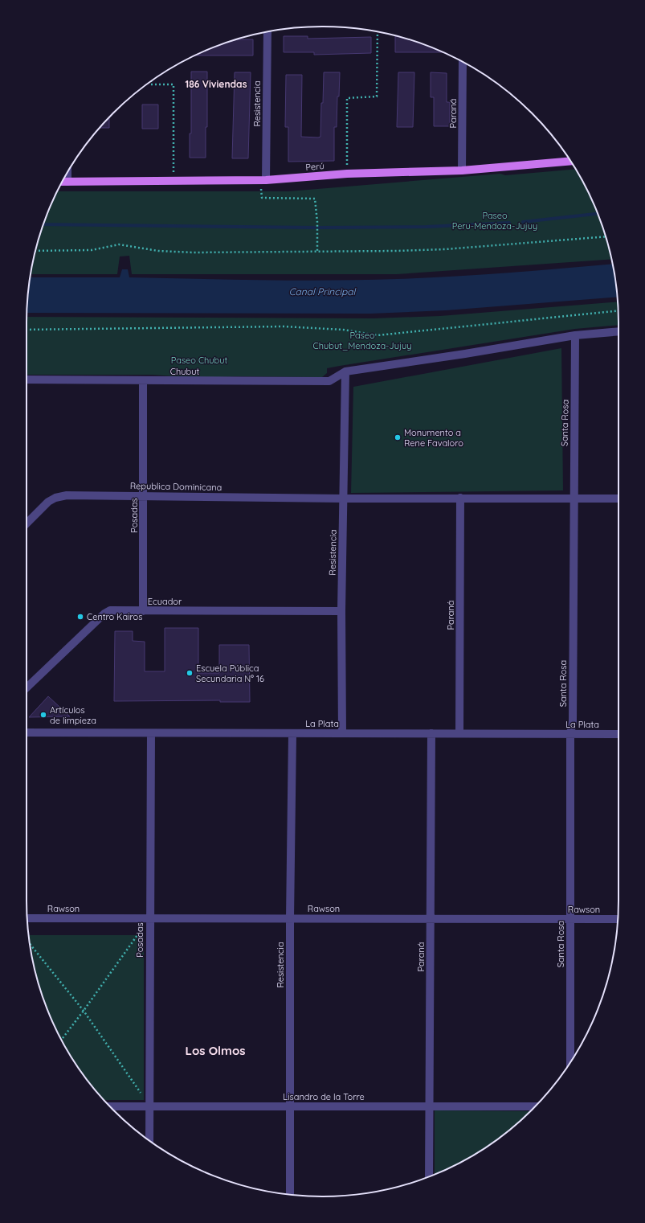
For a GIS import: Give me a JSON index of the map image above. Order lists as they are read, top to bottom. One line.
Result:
{"streets":{"main road":["Perú"],"street":["Resistencia","Paraná","Chubut","Santa Rosa","Republica Dominicana","Posadas","Ecuador","La Plata","Rawson","Lisandro de la Torre"]},"crossings":[["Resistencia","Perú"],["Resistencia","Chubut"],["Resistencia","Republica Dominicana"],["Resistencia","Ecuador"],["Resistencia","La Plata"],["Resistencia","Rawson"],["Resistencia","Lisandro de la Torre"],["Paraná","Perú"],["Paraná","Republica Dominicana"],["Paraná","La Plata"],["Paraná","Rawson"],["Paraná","Lisandro de la Torre"],["Chubut","Posadas"],["Santa Rosa","Republica Dominicana"],["Santa Rosa","La Plata"],["Santa Rosa","Rawson"],["Republica Dominicana","Posadas"],["Posadas","Ecuador"],["Posadas","La Plata"],["Posadas","Rawson"],["Posadas","Lisandro de la Torre"]],"districts":["186 Viviendas","Los Olmos"],"water":["Canal Principal"],"parks":["Paseo Peru-Mendoza-Jujuy","Paseo Chubut_Mendoza-Jujuy","Paseo Chubut"],"places":["Monumento a Rene Favaloro","Centro Kairos","Escuela Pública Secundaria N° 16","Artículos de limpieza"]}
